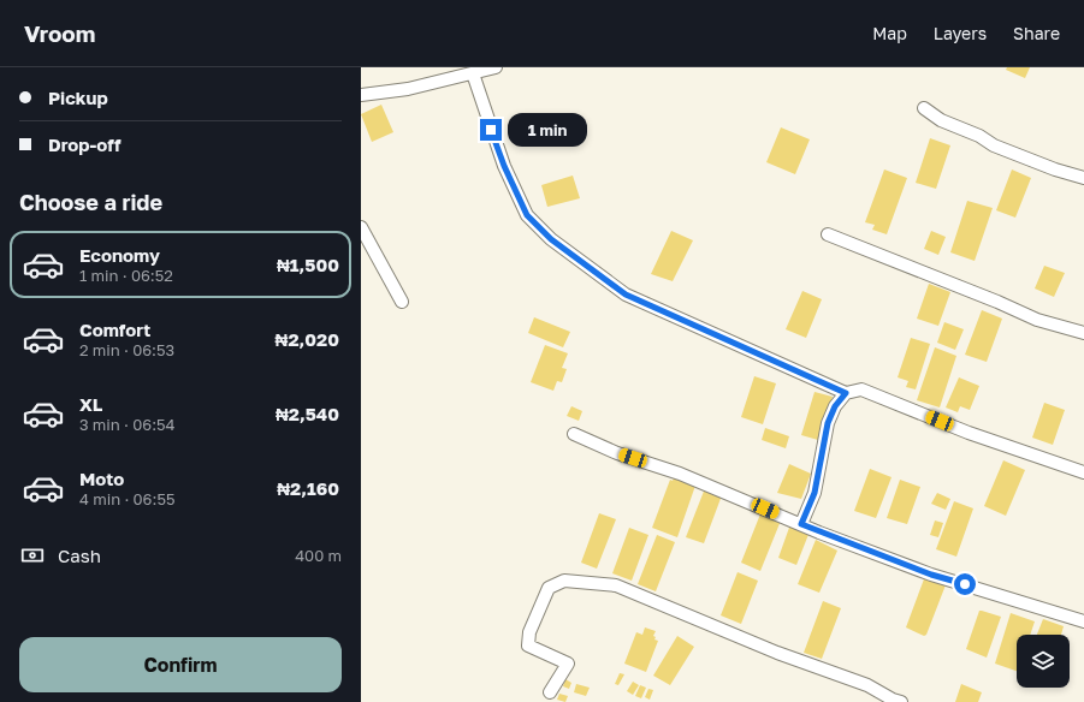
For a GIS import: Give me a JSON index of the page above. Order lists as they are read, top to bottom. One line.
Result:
{"page":{"header":"Vroom","nav":["Map","Layers","Share"],"banner":["Pickup","Drop-off"],"bubble":"1 min","heading":"Choose a ride","list":[{"name":"Economy","note":"1 min · 06:52","value":"₦1,500"},{"name":"Comfort","note":"2 min · 06:53","value":"₦2,020"},{"name":"XL","note":"3 min · 06:54","value":"₦2,540"},{"name":"Moto","note":"4 min · 06:55","value":"₦2,160"}],"pay":["Cash","400 m"],"buttons":"Confirm"}}
